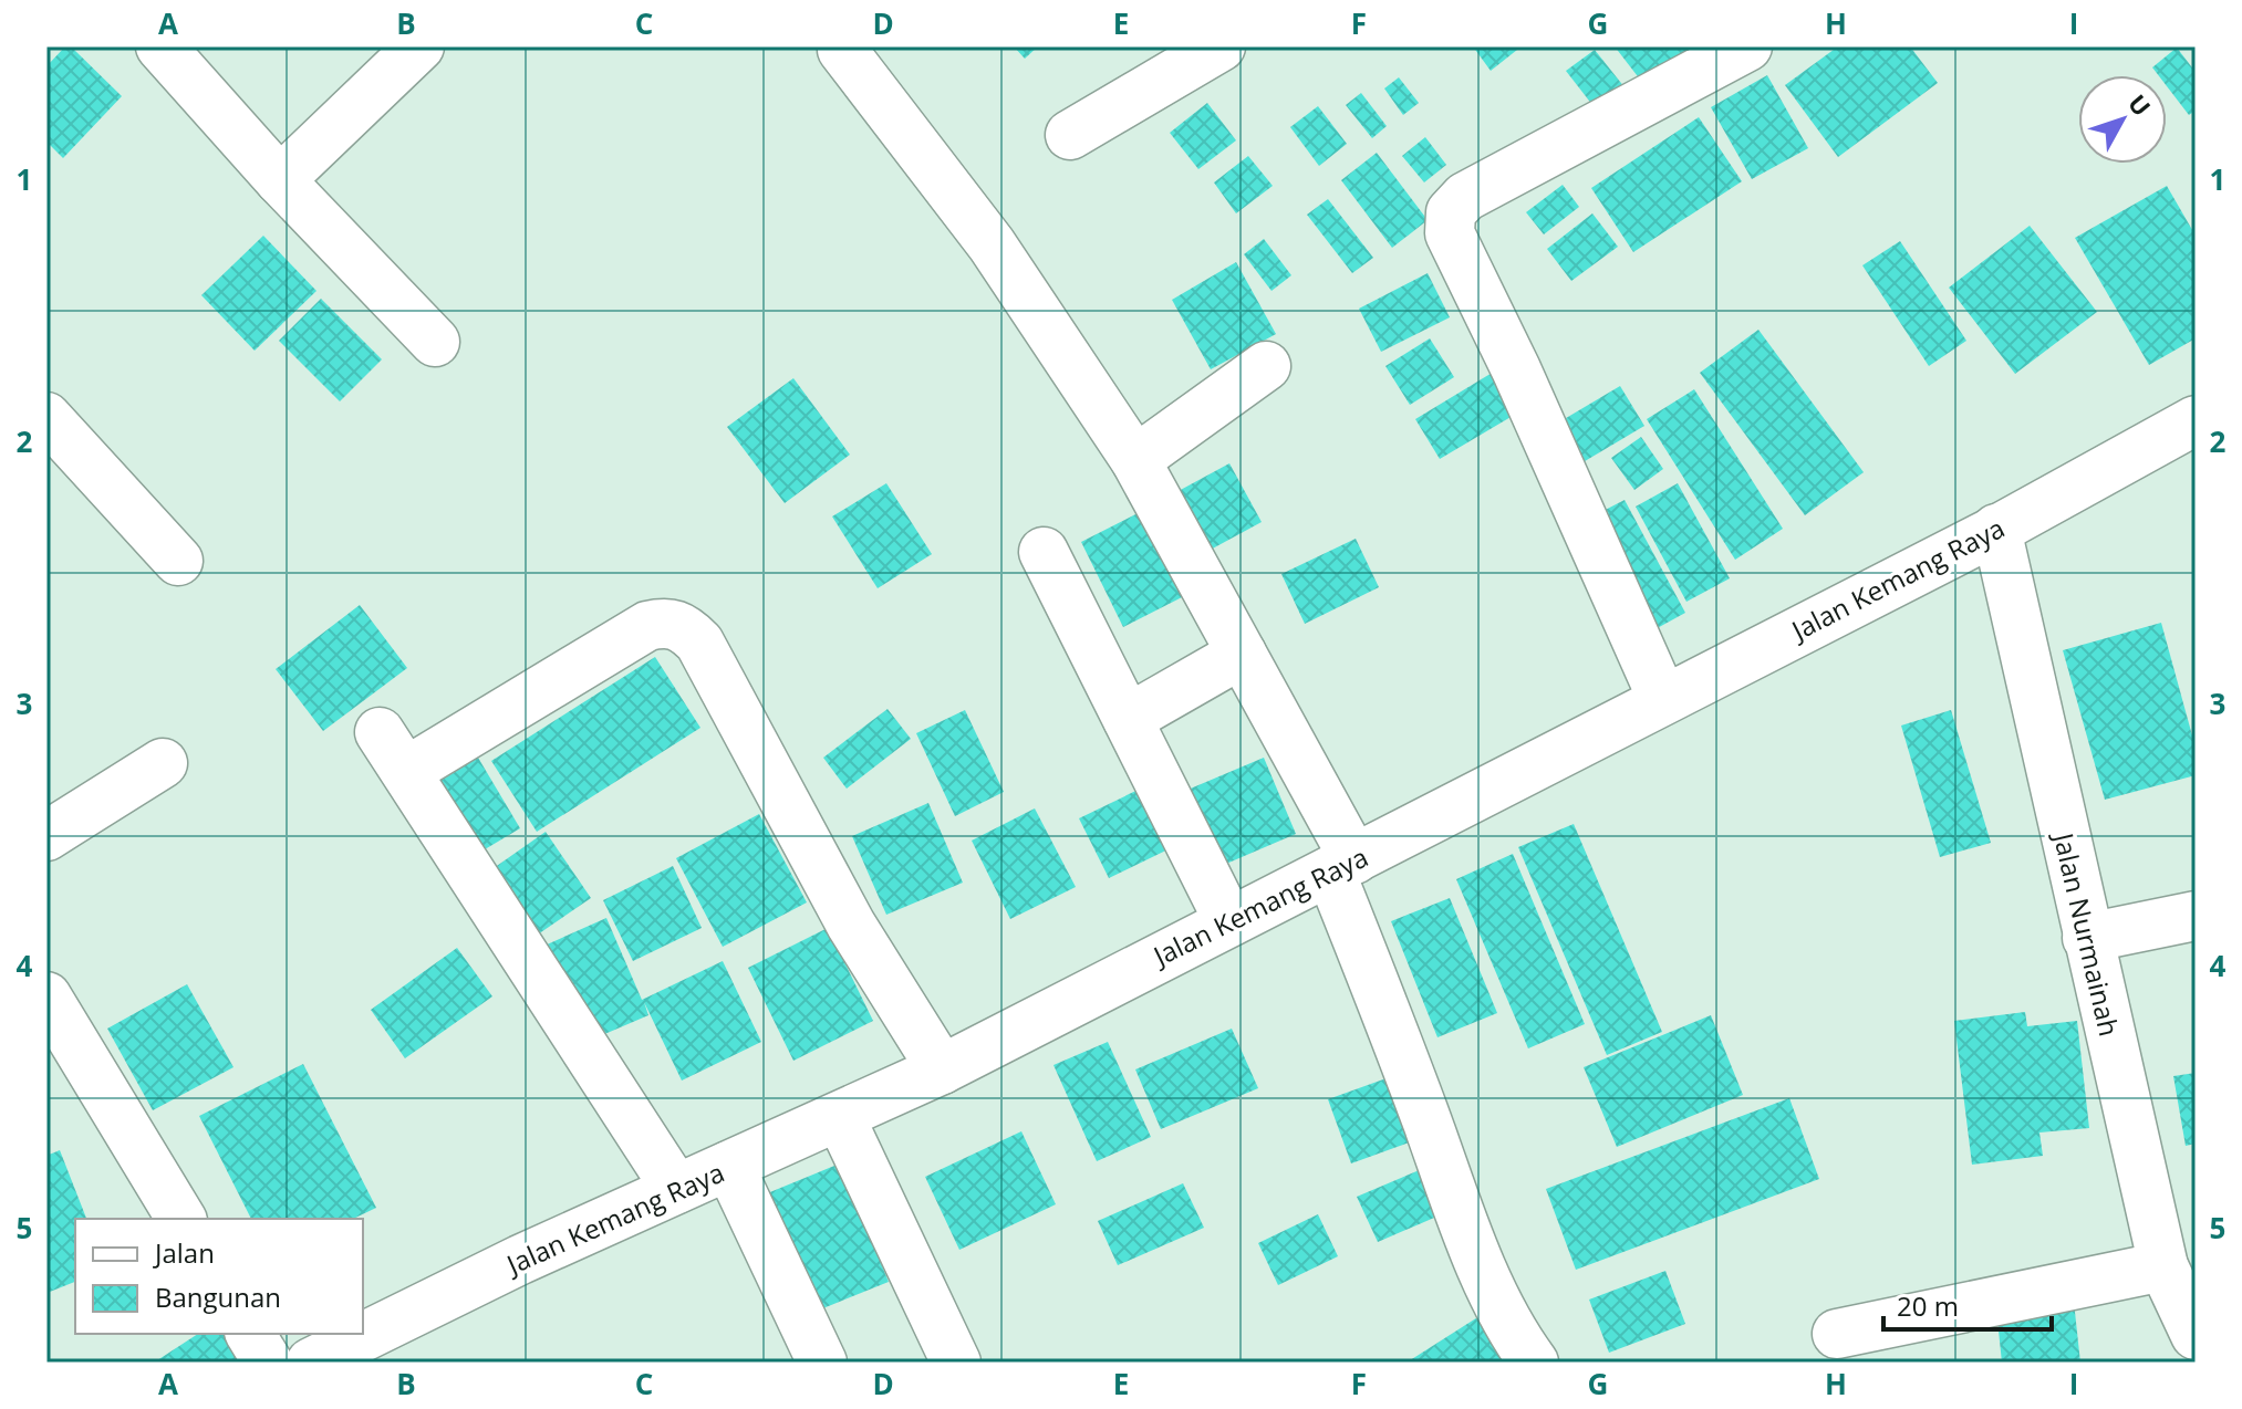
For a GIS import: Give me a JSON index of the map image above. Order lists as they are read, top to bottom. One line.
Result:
{"streets":{"street":["Jalan Kemang Raya","Jalan Nurmainah"]},"crossings":[["Jalan Kemang Raya","Jalan Nurmainah"]],"legend":["Jalan","Bangunan"],"scale_bar":"20 m","north":"top right","grid":{"columns":["A","B","C","D","E","F","G","H","I"],"rows":["1","2","3","4","5"]}}
